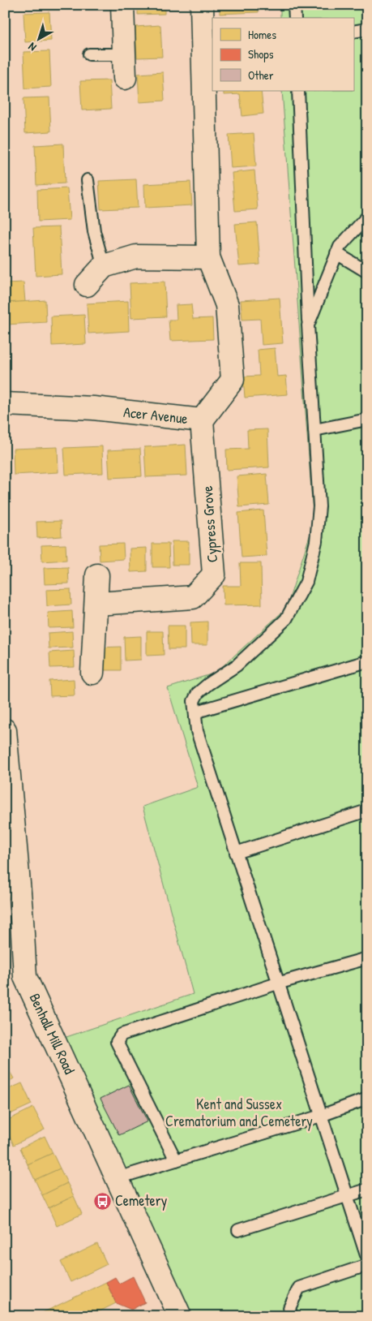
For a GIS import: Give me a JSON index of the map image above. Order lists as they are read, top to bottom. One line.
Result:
{"streets":{"street":["Acer Avenue","Cypress Grove","Benhall Mill Road"]},"crossings":[["Acer Avenue","Cypress Grove"]],"parks":["Kent and Sussex Crematorium and Cemetery"],"places":{"bus stop":["Cemetery"]},"legend":["Homes","Shops","Other"],"north":"bottom left"}
